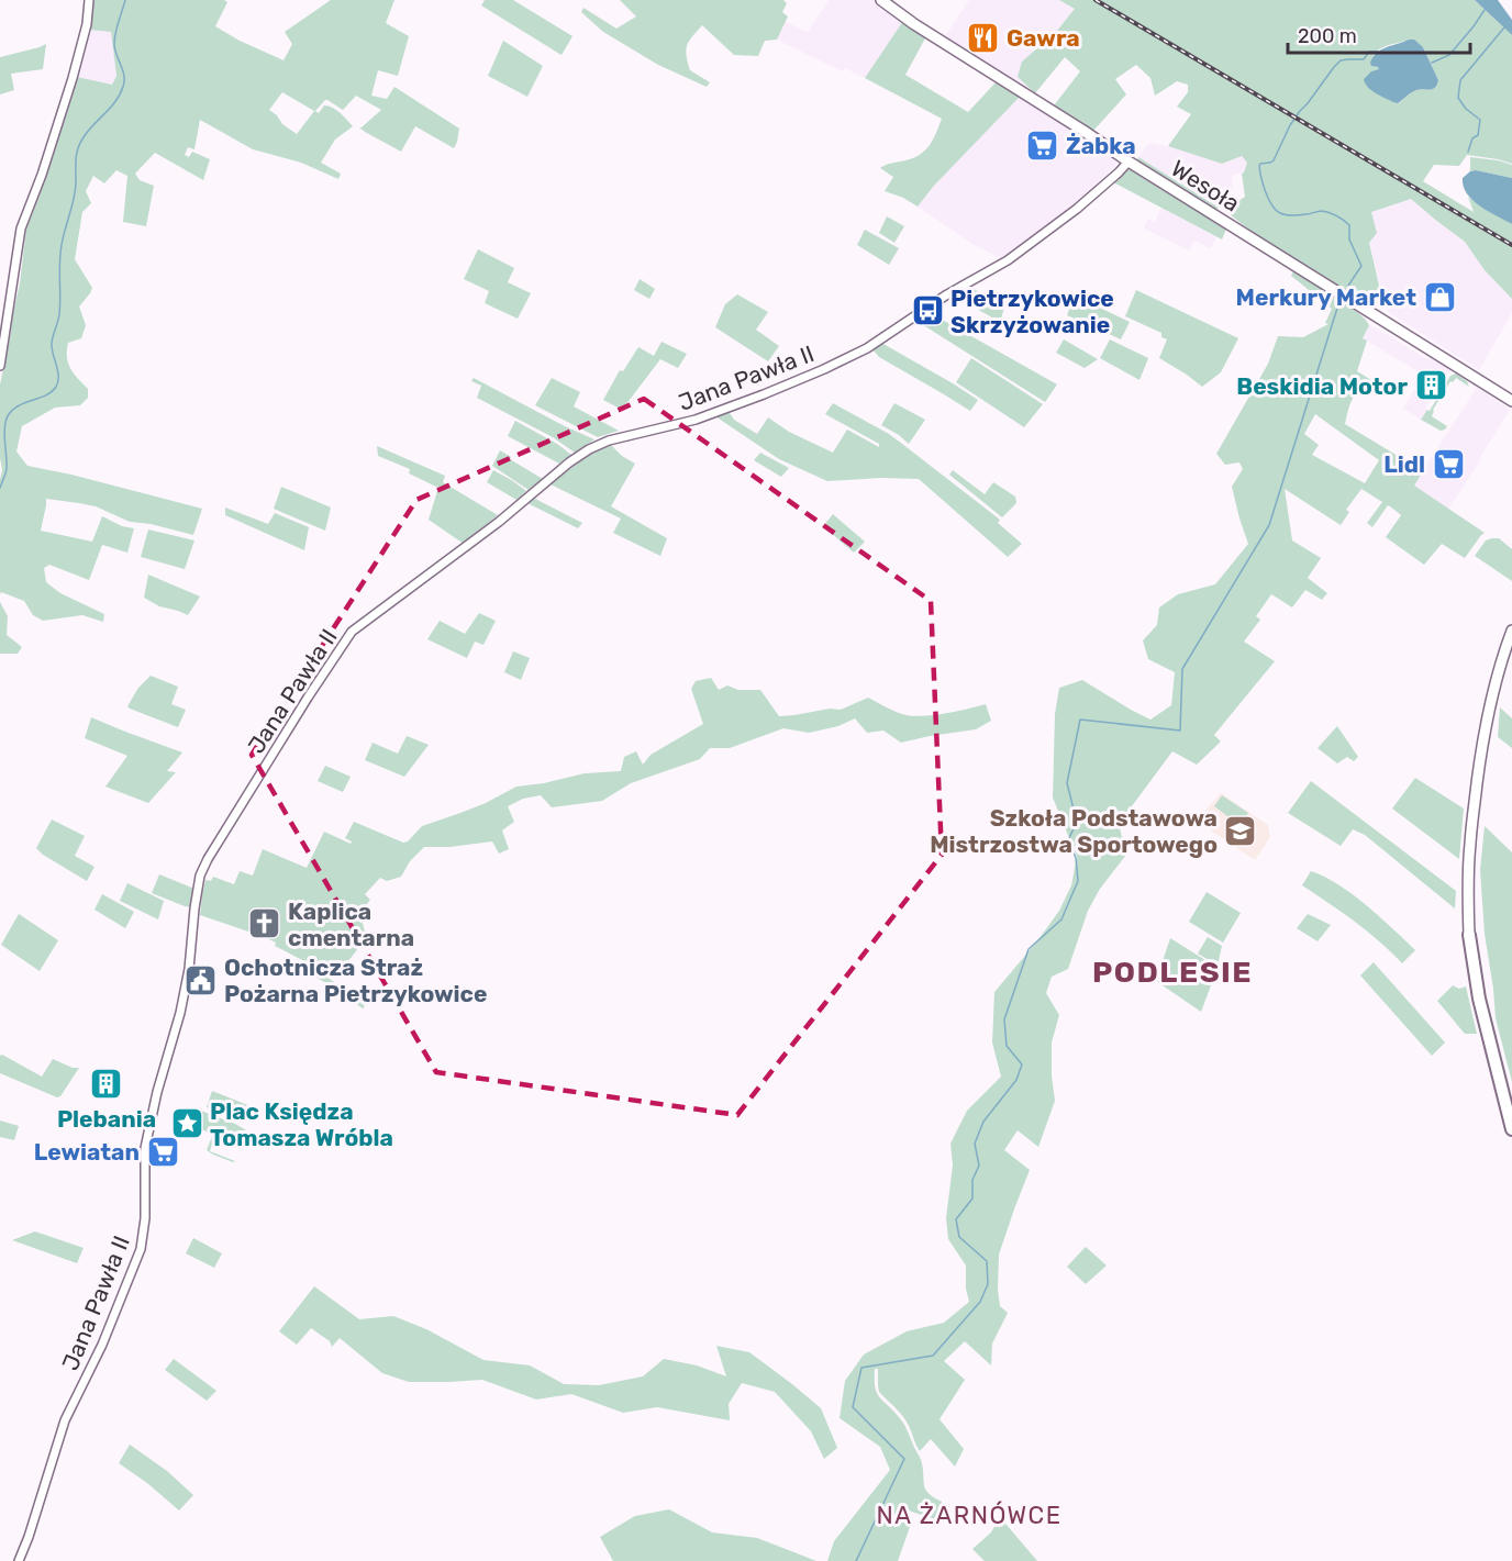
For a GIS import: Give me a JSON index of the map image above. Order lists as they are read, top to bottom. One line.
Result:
{"streets":{"main road":["Wesoła"],"street":["Jana Pawła II"]},"crossings":[["Wesoła","Jana Pawła II"]],"districts":["PODLESIE","NA ŻARNÓWCE"],"places":{"restaurant":["Gawra"],"supermarket":["Żabka","Lidl","Lewiatan"],"shop":["Merkury Market"],"bus stop":["Pietrzykowice Skrzyżowanie"],"building":["Beskidia Motor","Plebania"],"school or university":["Szkoła Podstawowa Mistrzostwa Sportowego"],"church":["Kaplica cmentarna"],"public building":["Ochotnicza Straż Pożarna Pietrzykowice"],"place":["Plac Księdza Tomasza Wróbla"]},"scale_bar":"200 m"}
